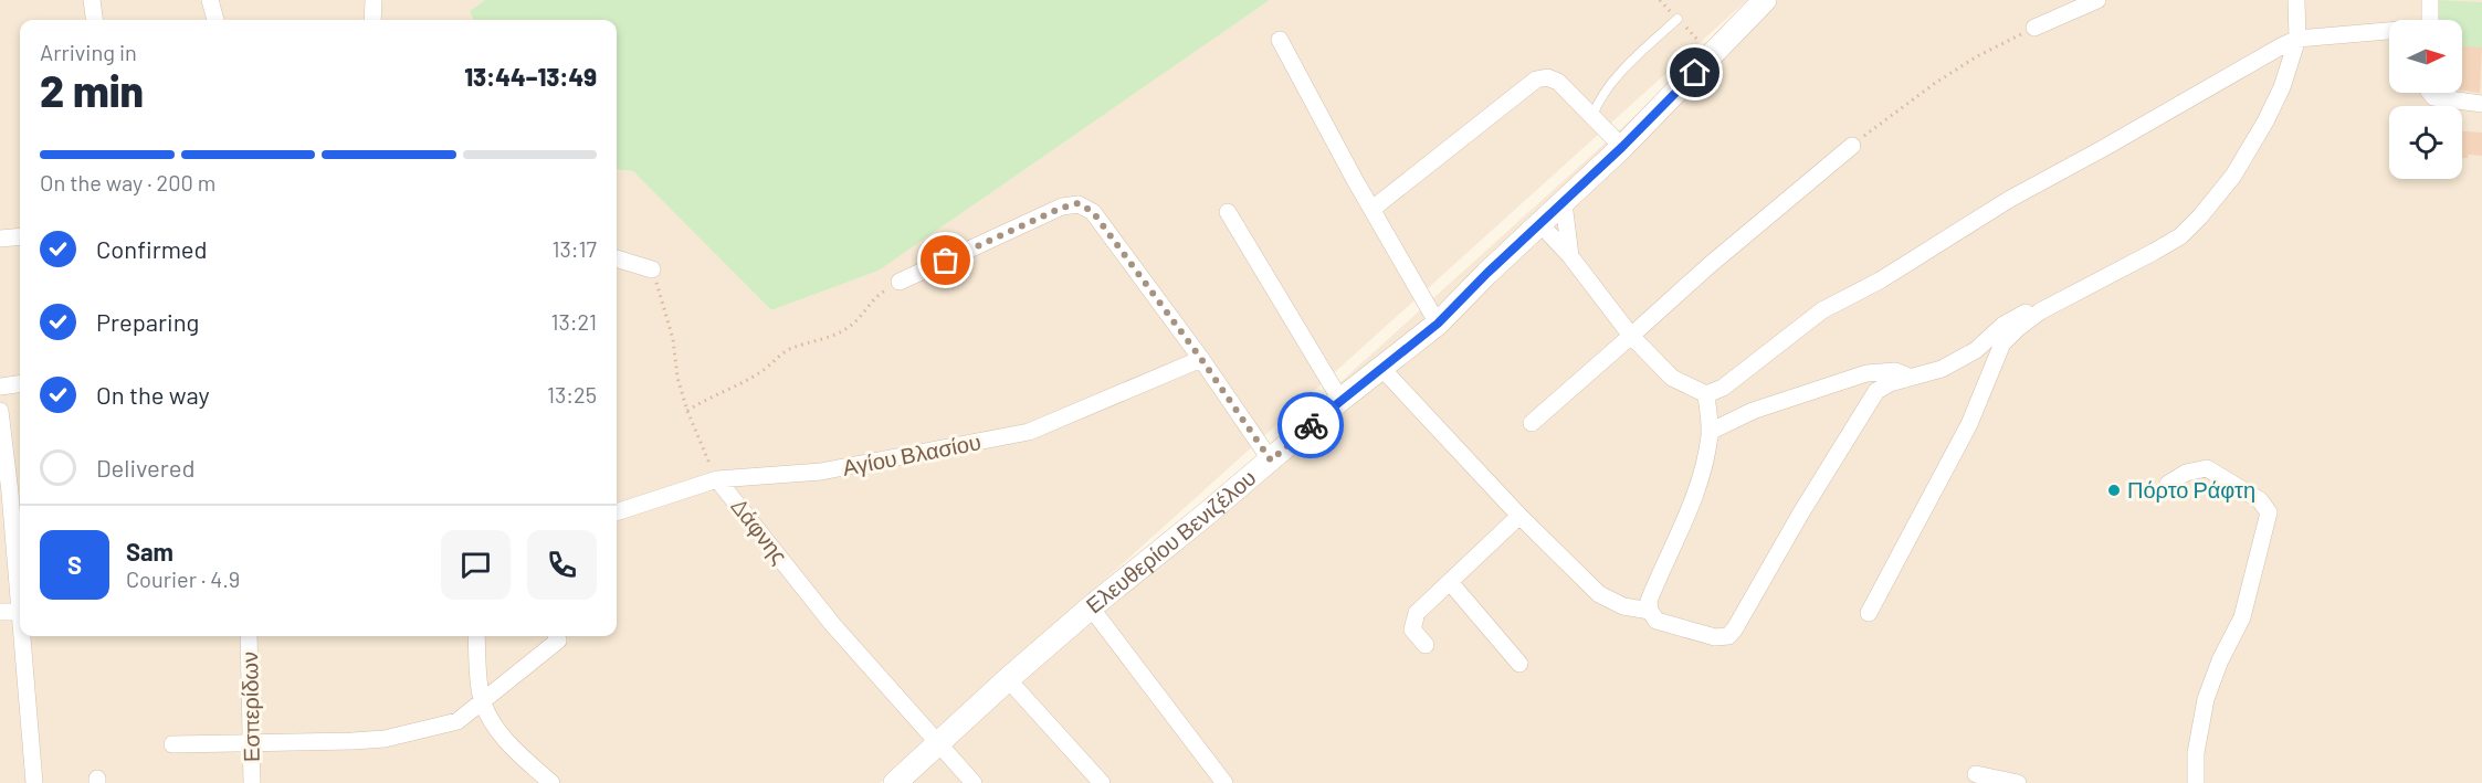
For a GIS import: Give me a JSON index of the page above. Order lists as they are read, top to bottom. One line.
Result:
{"streets":{"street":["Αγίου Βλασίου","Δάφνης","Ελευθερίου Βενιζέλου","Εσπερίδων"]},"crossings":[["Αγίου Βλασίου","Δάφνης"],["Δάφνης","Ελευθερίου Βενιζέλου"]],"places":["Πόρτο Ράφτη"],"north":"right","page":{"heading":["2 min","Arriving in","13:44–13:49"],"panel":["Sam","Courier · 4.9"],"bar":"On the way · 200 m","list":[["Confirmed","13:17"],["Preparing","13:21"],["On the way","13:25"],"Delivered"],"round":"S"}}
